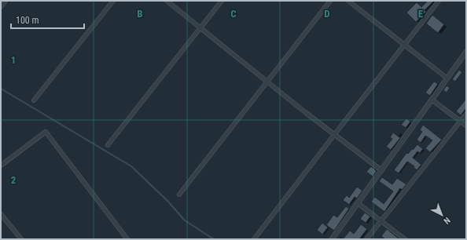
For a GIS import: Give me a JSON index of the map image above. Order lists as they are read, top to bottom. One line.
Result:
{"scale_bar":"100 m","north":"bottom right","grid":{"columns":["B","C","D","E"],"rows":["1","2"]}}
